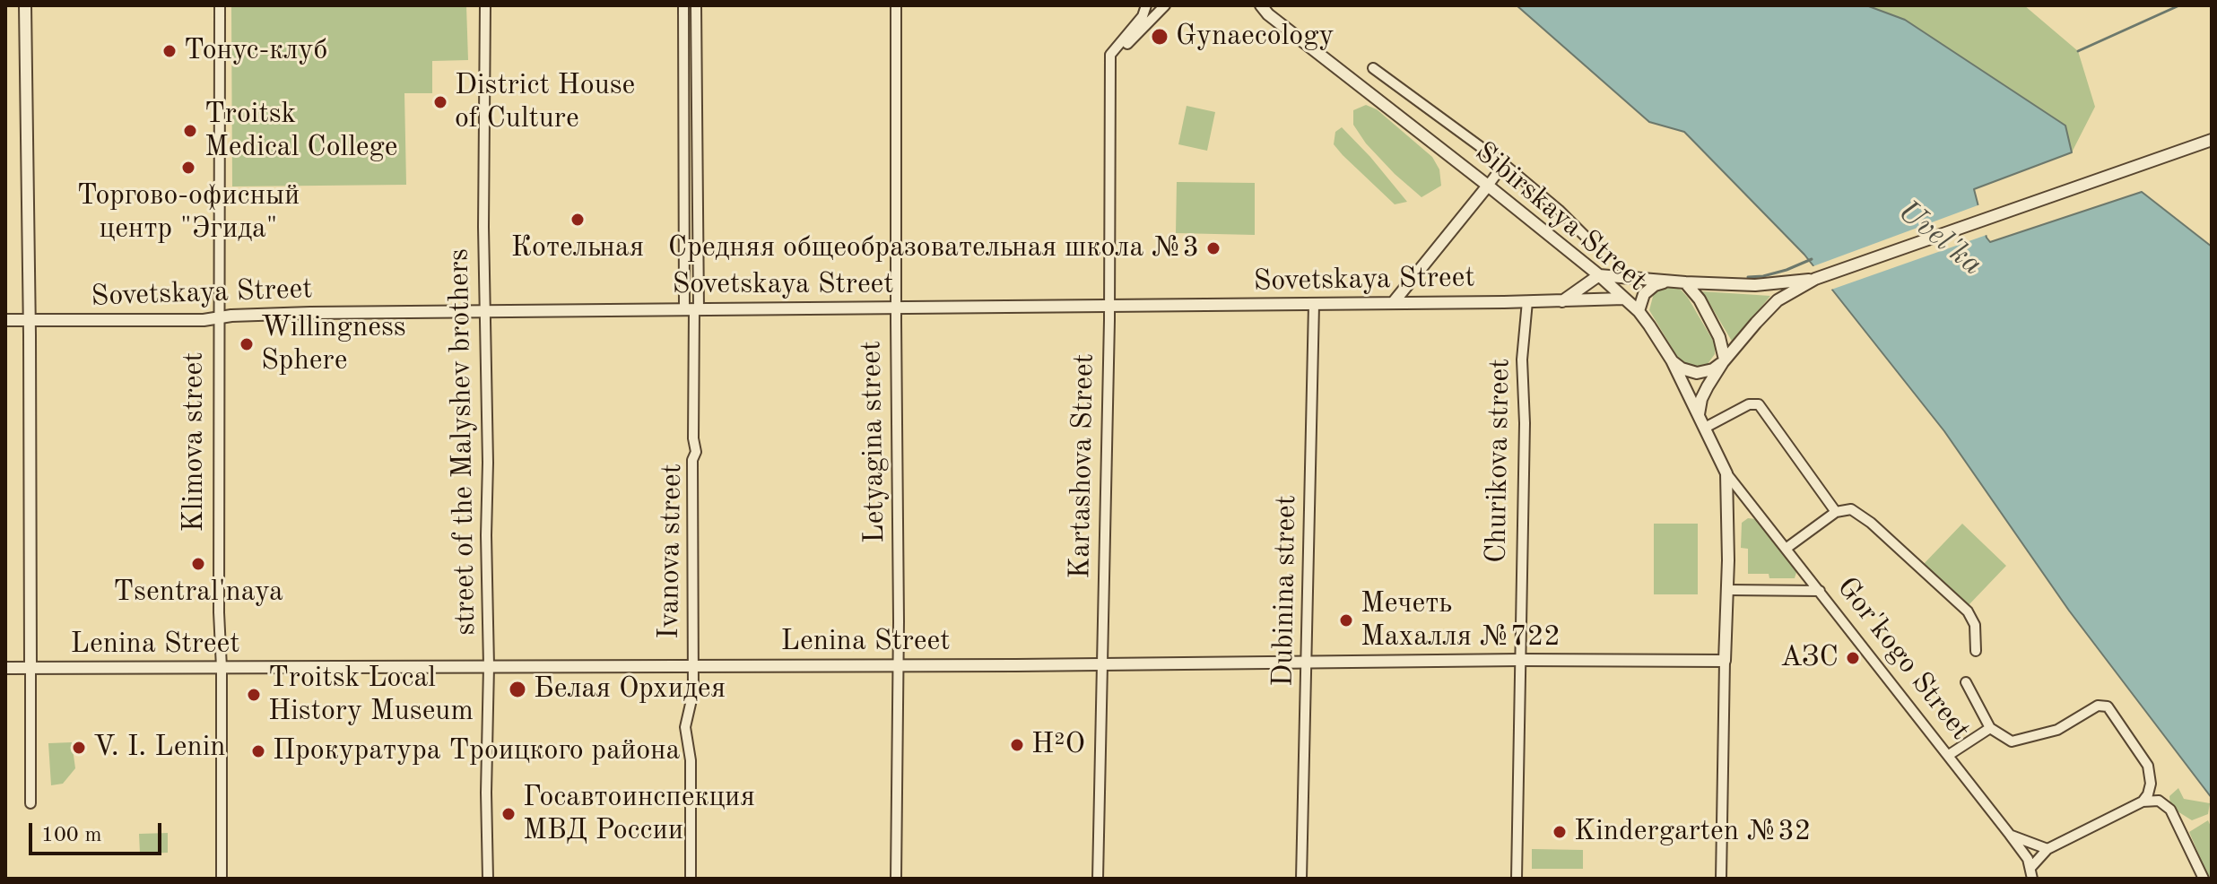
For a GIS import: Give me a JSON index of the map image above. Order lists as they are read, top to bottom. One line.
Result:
{"streets":{"street":["Sibirskaya Street","Sovetskaya Street","Klimova street","street of the Malyshev brothers","Letyagina street","Churikova street","Kartashova Street","Ivanova street","Dubinina street","Lenina Street","Gor'kogo Street"]},"crossings":[["Sibirskaya Street","Sovetskaya Street"],["Sibirskaya Street","Lenina Street"],["Sibirskaya Street","Gor'kogo Street"],["Sovetskaya Street","Klimova street"],["Sovetskaya Street","street of the Malyshev brothers"],["Sovetskaya Street","Letyagina street"],["Sovetskaya Street","Churikova street"],["Sovetskaya Street","Kartashova Street"],["Sovetskaya Street","Ivanova street"],["Sovetskaya Street","Dubinina street"],["Klimova street","Lenina Street"],["street of the Malyshev brothers","Lenina Street"],["Letyagina street","Lenina Street"],["Churikova street","Lenina Street"],["Kartashova Street","Lenina Street"],["Ivanova street","Lenina Street"],["Dubinina street","Lenina Street"]],"water":["Uvel'ka"],"places":["Gynaecology","Тонус-клуб","District House of Culture","Troitsk Medical College","Торгово-офисный центр \"Эгида\"","Котельная","Средняя общеобразовательная школа №3","Willingness Sphere","Tsentral'naya","Мечеть Махалля №722","АЗС","Белая Орхидея","Troitsk Local History Museum","H²O","V. I. Lenin","Прокуратура Троицкого района","Госавтоинспекция МВД России","Kindergarten №32"],"scale_bar":"100 m"}
